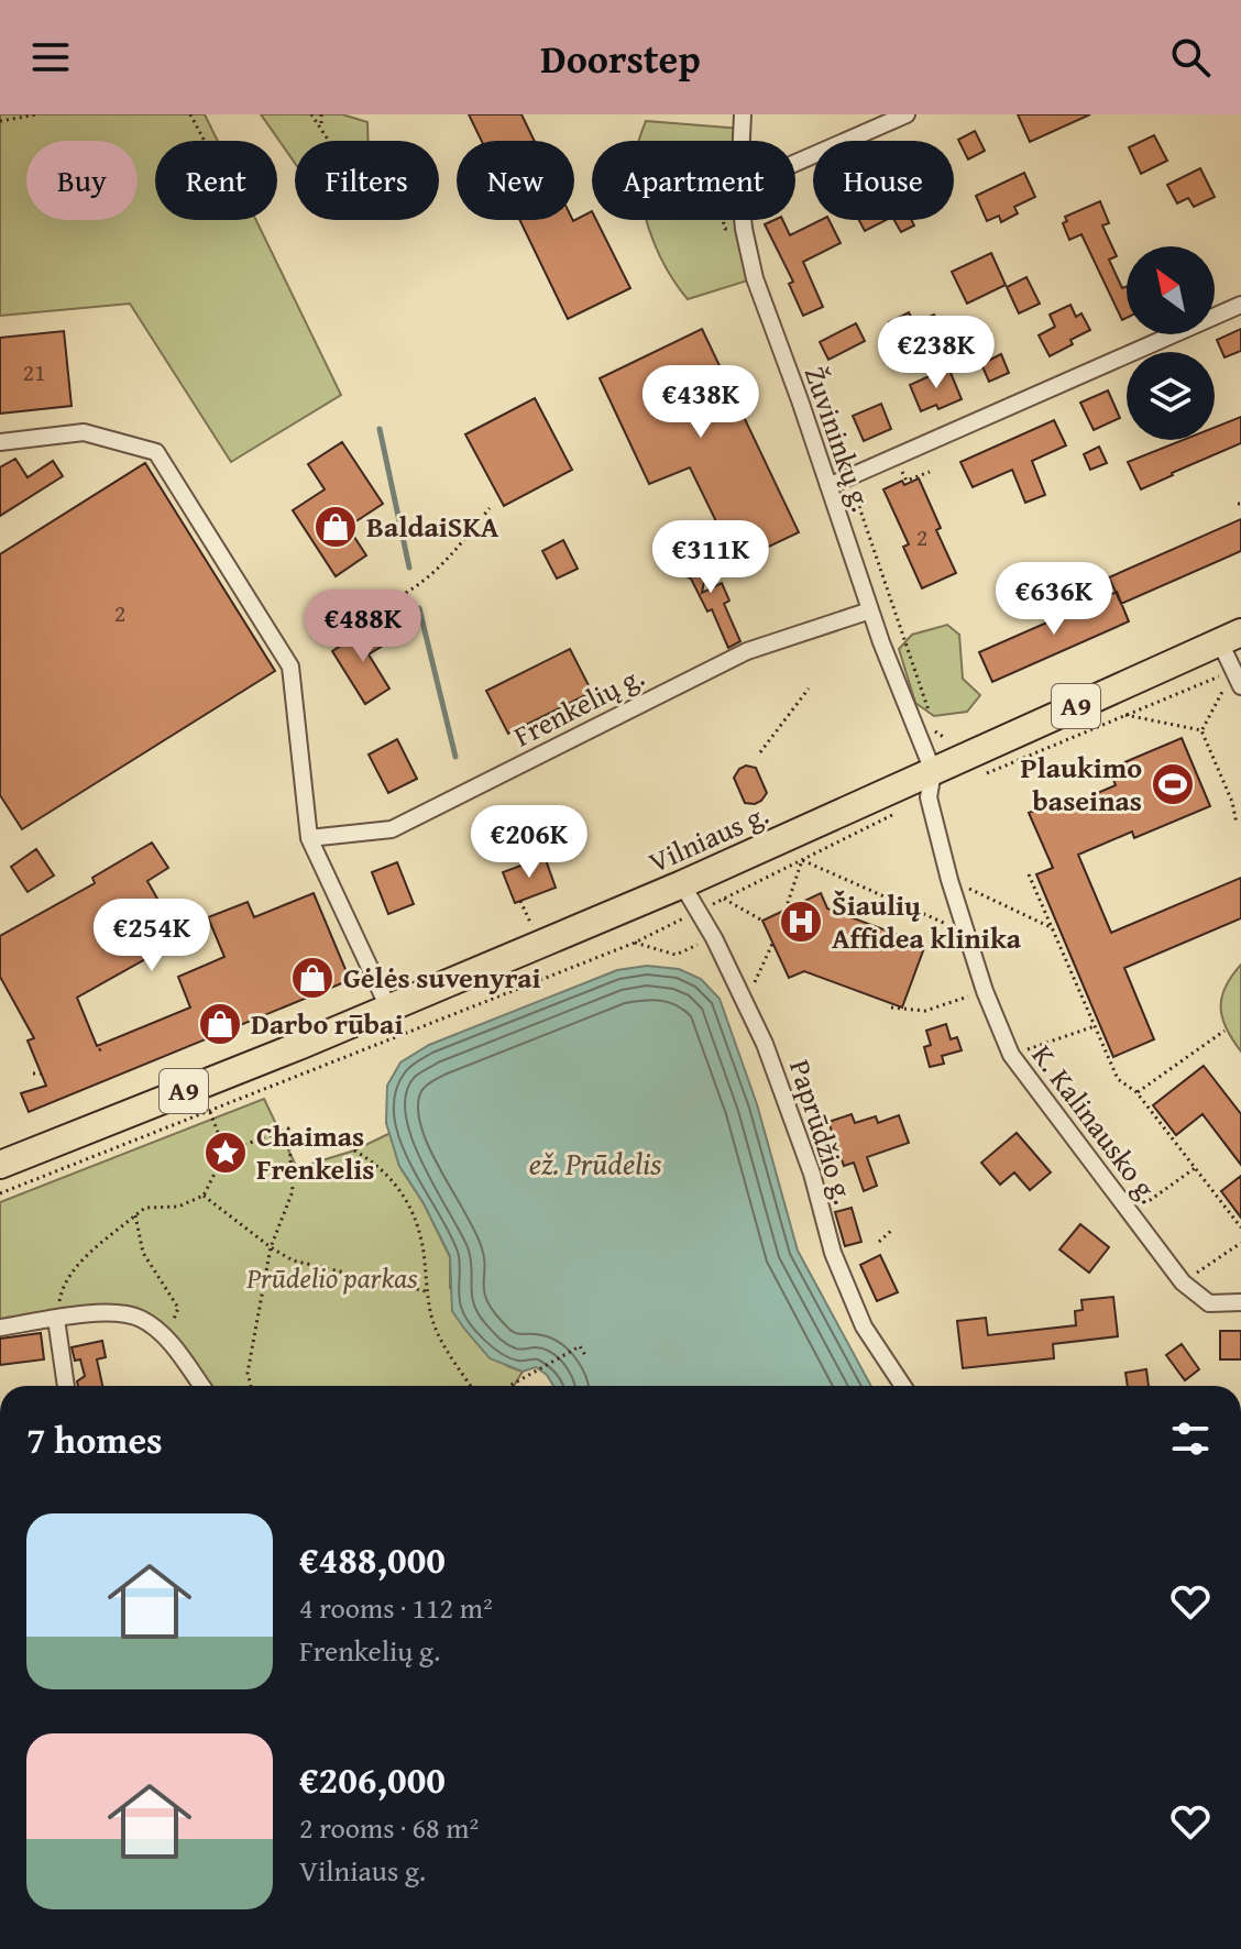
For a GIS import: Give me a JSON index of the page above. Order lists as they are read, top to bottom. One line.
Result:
{"streets":{"highway":["A9","Vilniaus g."],"street":["Žuvininkų g.","Frenkelių g.","K. Kalinausko g.","Paprūdžio g."]},"crossings":[["Žuvininkų g.","Frenkelių g."],["Žuvininkų g.","Vilniaus g."],["Žuvininkų g.","K. Kalinausko g."],["Vilniaus g.","K. Kalinausko g."],["Vilniaus g.","Paprūdžio g."]],"water":["ež. Prūdelis"],"parks":["Prūdelio parkas"],"places":{"shop":["BaldaiSKA","Gėlės suvenyrai","Darbo rūbai"],"sports":["Plaukimo baseinas"],"hospital":["Šiaulių Affidea klinika"],"place":["Chaimas Frenkelis"]},"house_numbers":["21","2","2"],"north":"top left","page":{"header":"Doorstep","chip":["Buy","Rent","Filters","New","Apartment","House"],"price":["€238K","€438K","€311K","€636K","€488K","€206K","€254K"],"heading":"7 homes","list":[{"name":"€488,000","note":"4 rooms · 112 m² · Frenkelių g."},{"name":"€206,000","note":"2 rooms · 68 m² · Vilniaus g."}]}}
